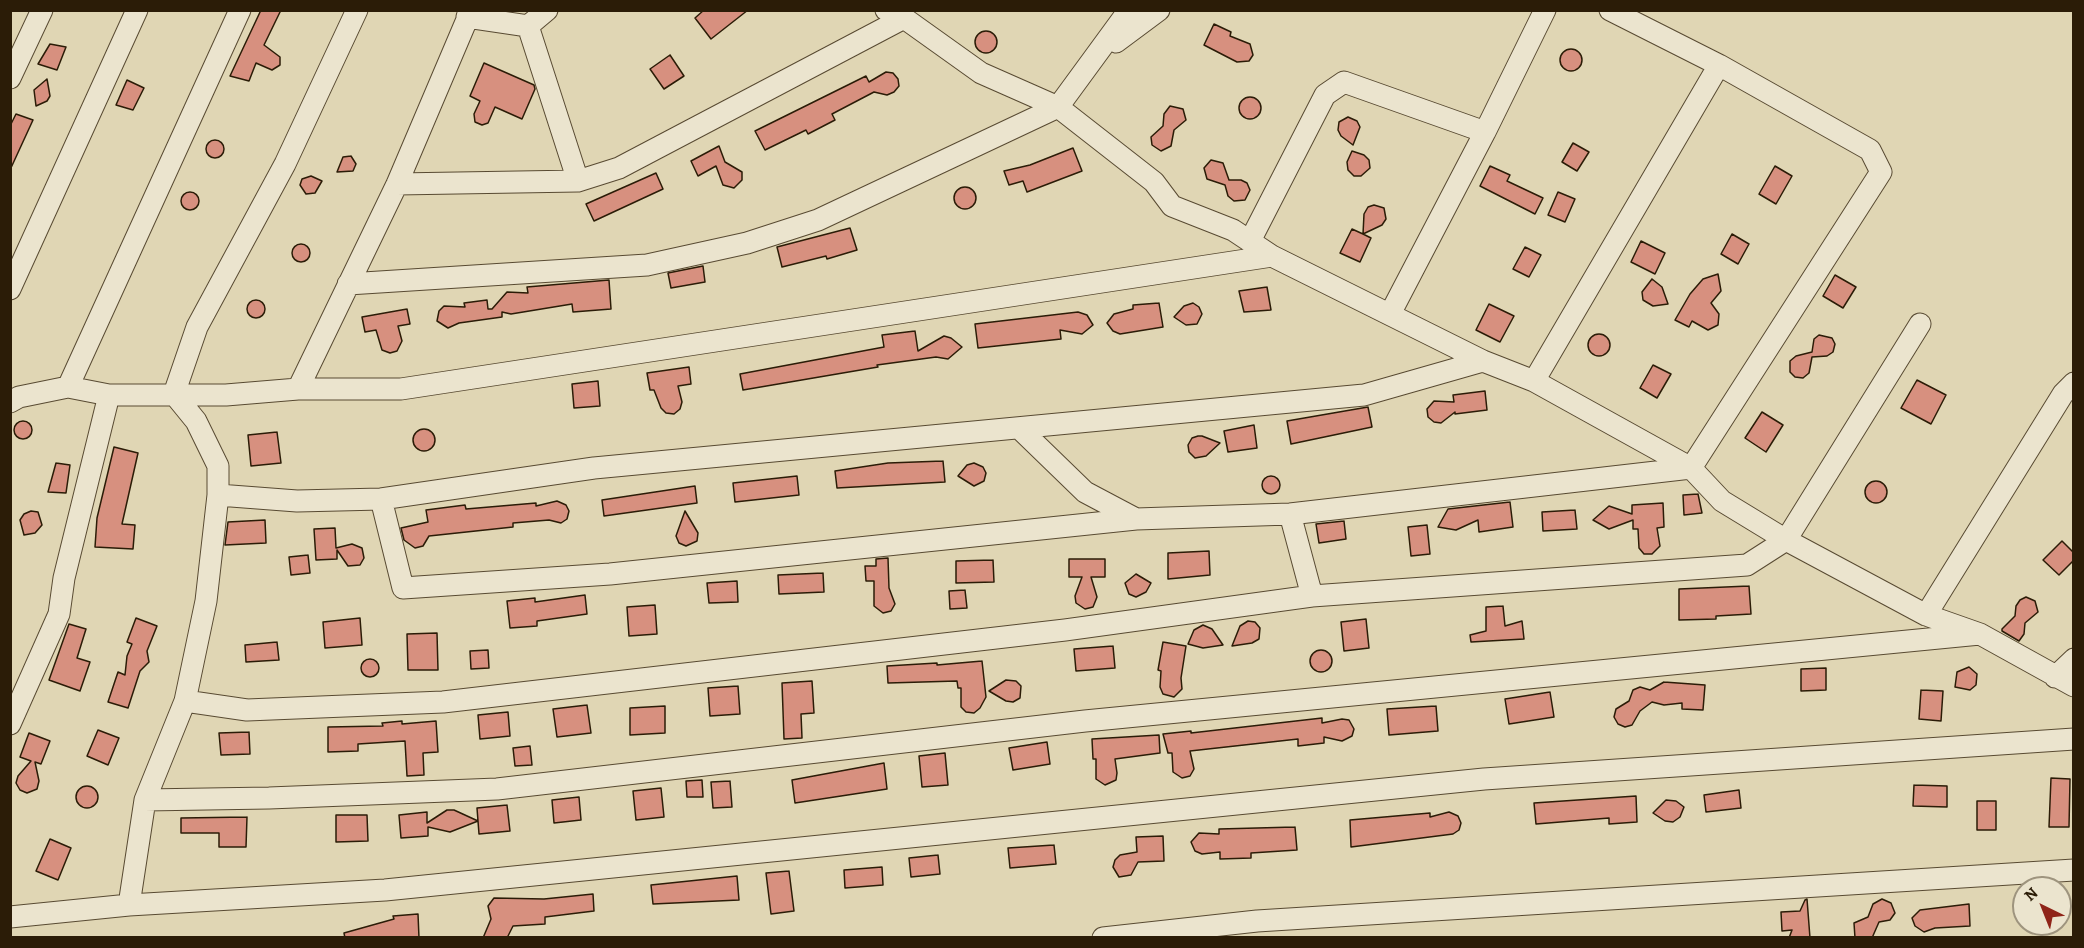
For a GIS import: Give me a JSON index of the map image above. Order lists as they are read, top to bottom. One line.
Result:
{"north":"top left"}
